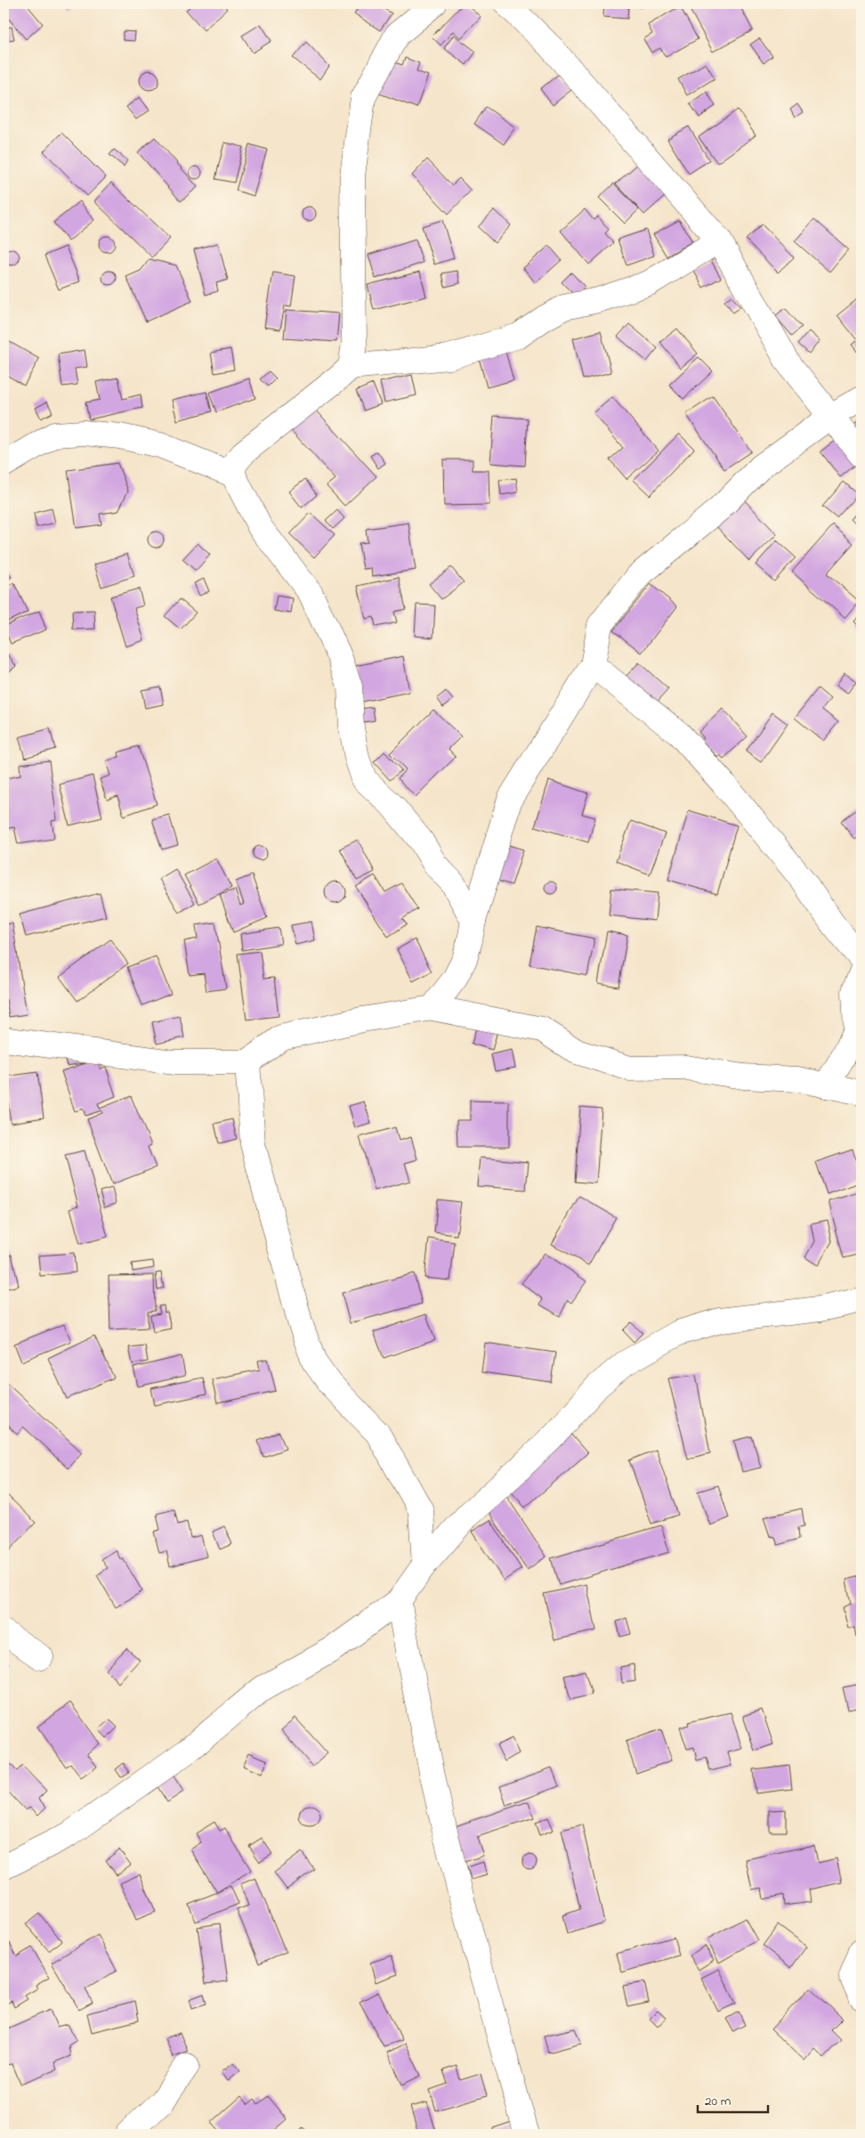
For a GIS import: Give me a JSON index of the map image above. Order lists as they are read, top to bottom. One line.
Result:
{"scale_bar":"20 m"}
